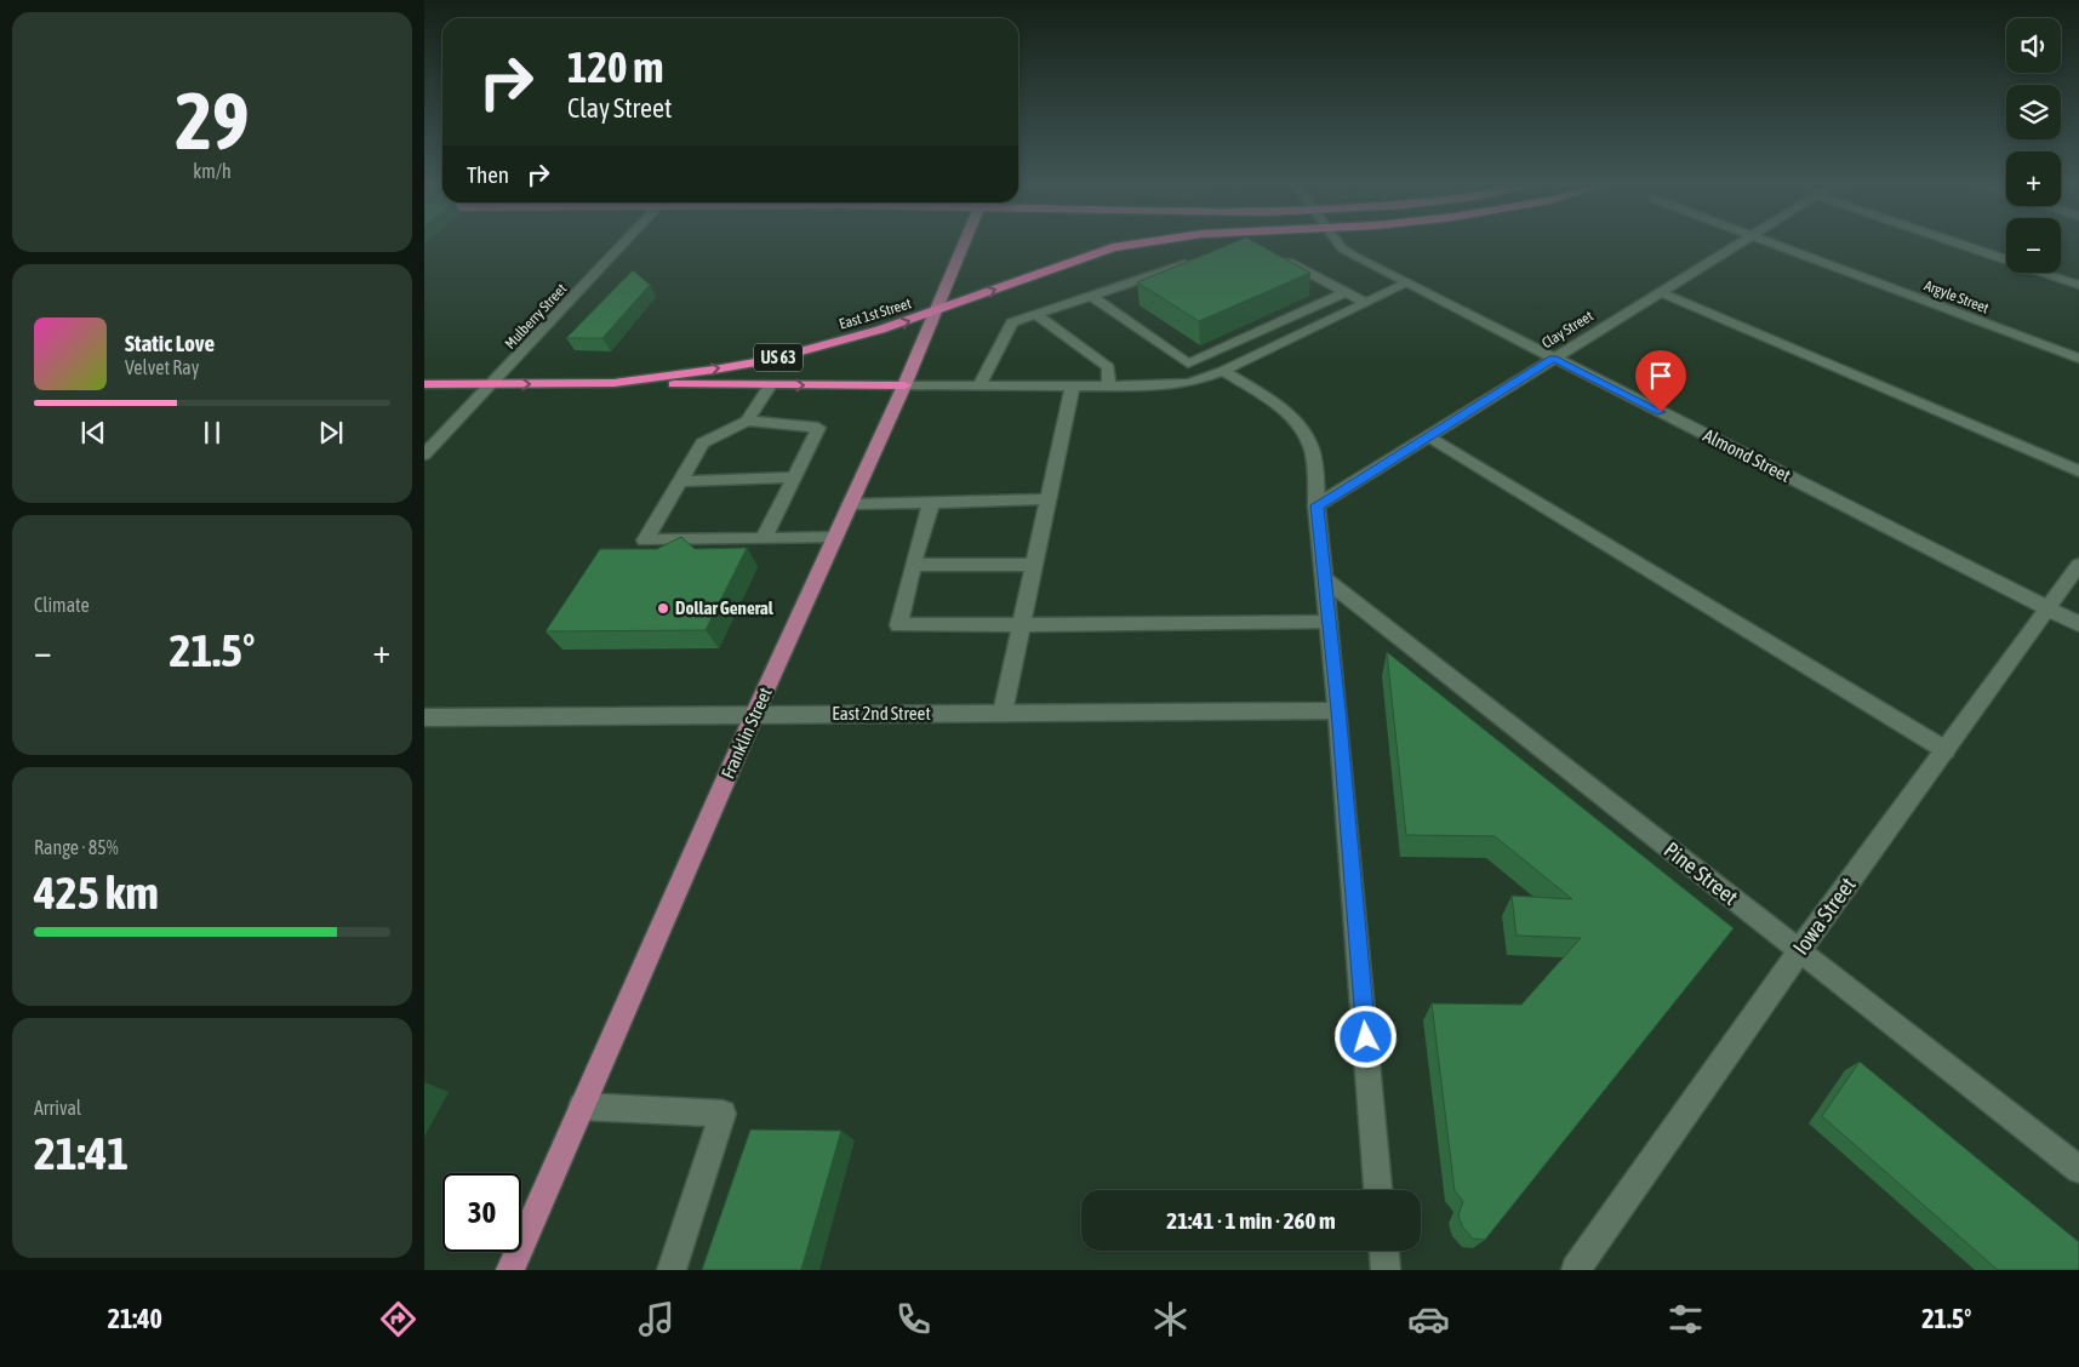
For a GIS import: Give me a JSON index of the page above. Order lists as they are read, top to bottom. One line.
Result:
{"streets":{"highway":["East 1st Street","US 63"],"main road":["Franklin Street"],"street":["Argyle Street","Mulberry Street","Clay Street","Almond Street","East 2nd Street","Pine Street","Iowa Street"]},"crossings":[["East 1st Street","Mulberry Street"],["East 1st Street","Franklin Street"],["Clay Street","Almond Street"],["Almond Street","Iowa Street"],["East 2nd Street","Franklin Street"],["Pine Street","Iowa Street"]],"places":["Dollar General"],"page":{"tile":[["29","km/h"],"Climate",["Range · 85%","425 km"],["Arrival","21:41"]],"map_buttons":["+","−"],"turn":["120 m","Clay Street"],"then":"Then","song":["Static Love","Velvet Ray"],"heat":["−","21.5°","+"],"limit":"30","trip":"21:41 · 1 min · 260 m","tabs":["21:40","21.5°"]}}
